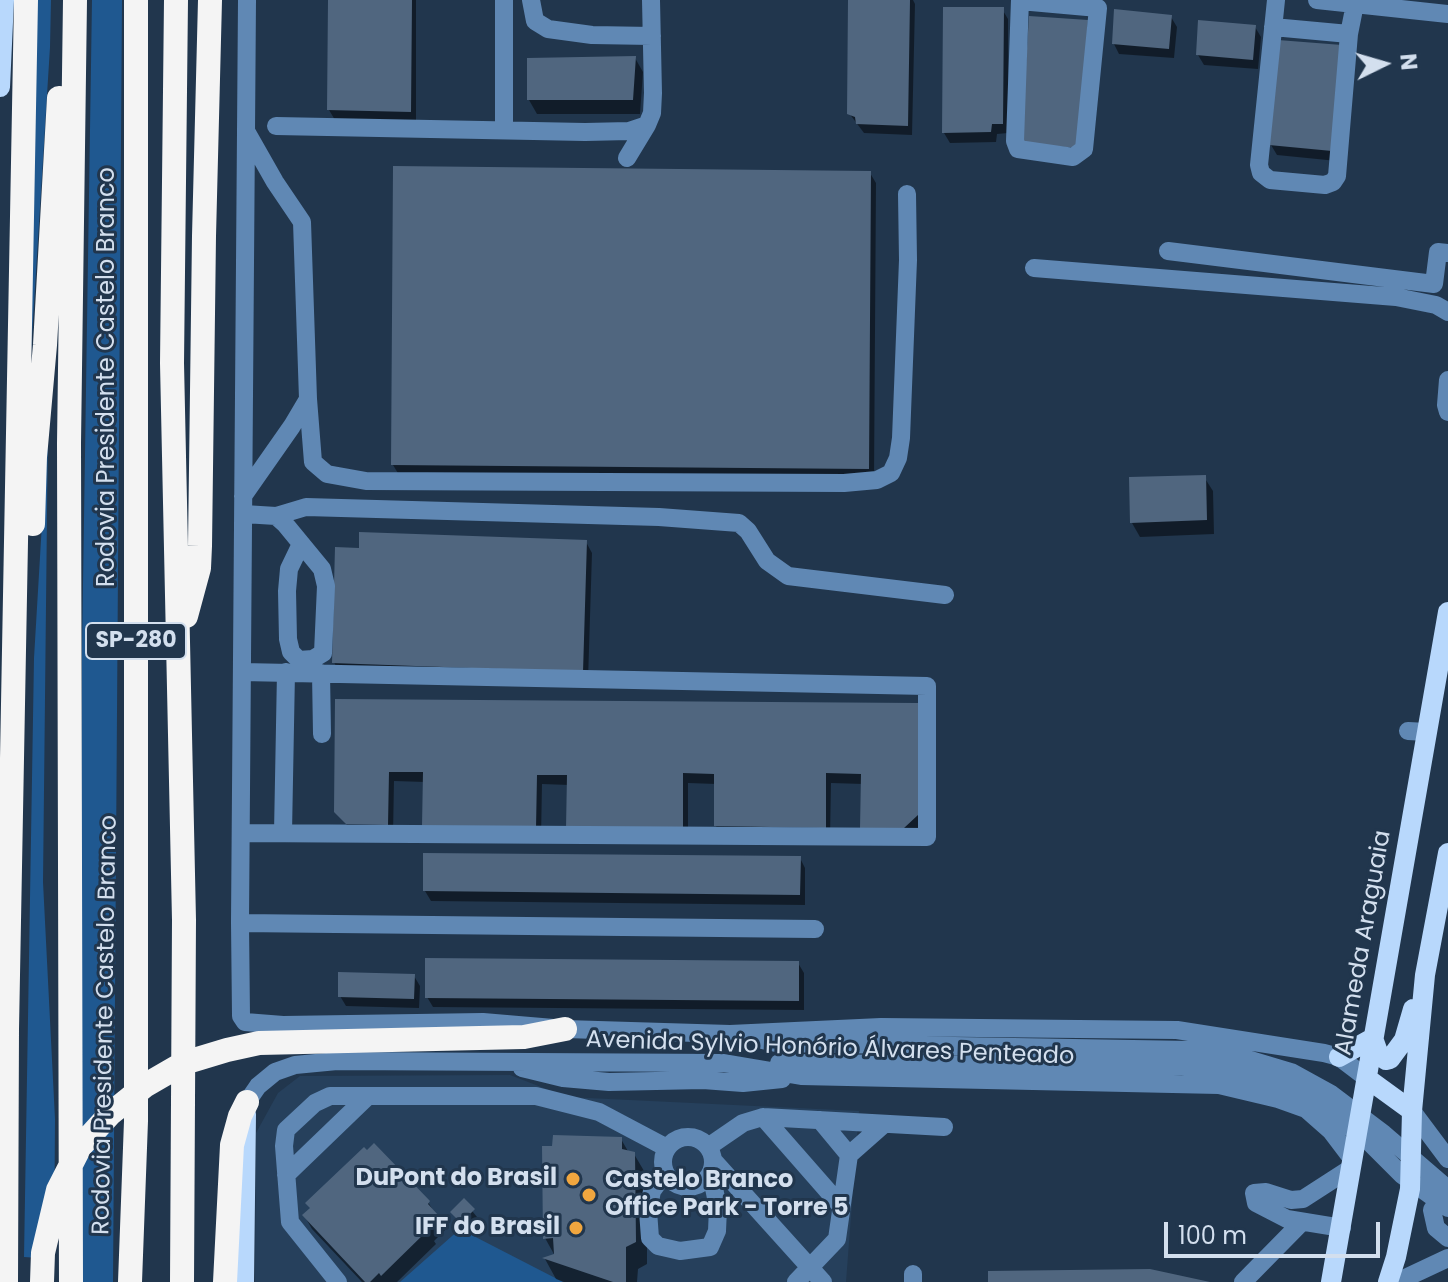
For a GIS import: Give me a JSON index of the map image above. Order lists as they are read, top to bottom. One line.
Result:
{"streets":{"highway":["Rodovia Presidente Castelo Branco","SP-280"],"main road":["Alameda Araguaia"],"street":["Avenida Sylvio Honório Álvares Penteado"]},"crossings":[["Alameda Araguaia","Avenida Sylvio Honório Álvares Penteado"]],"places":["DuPont do Brasil","Castelo Branco Office Park - Torre 5","IFF do Brasil"],"scale_bar":"100 m","north":"right"}
